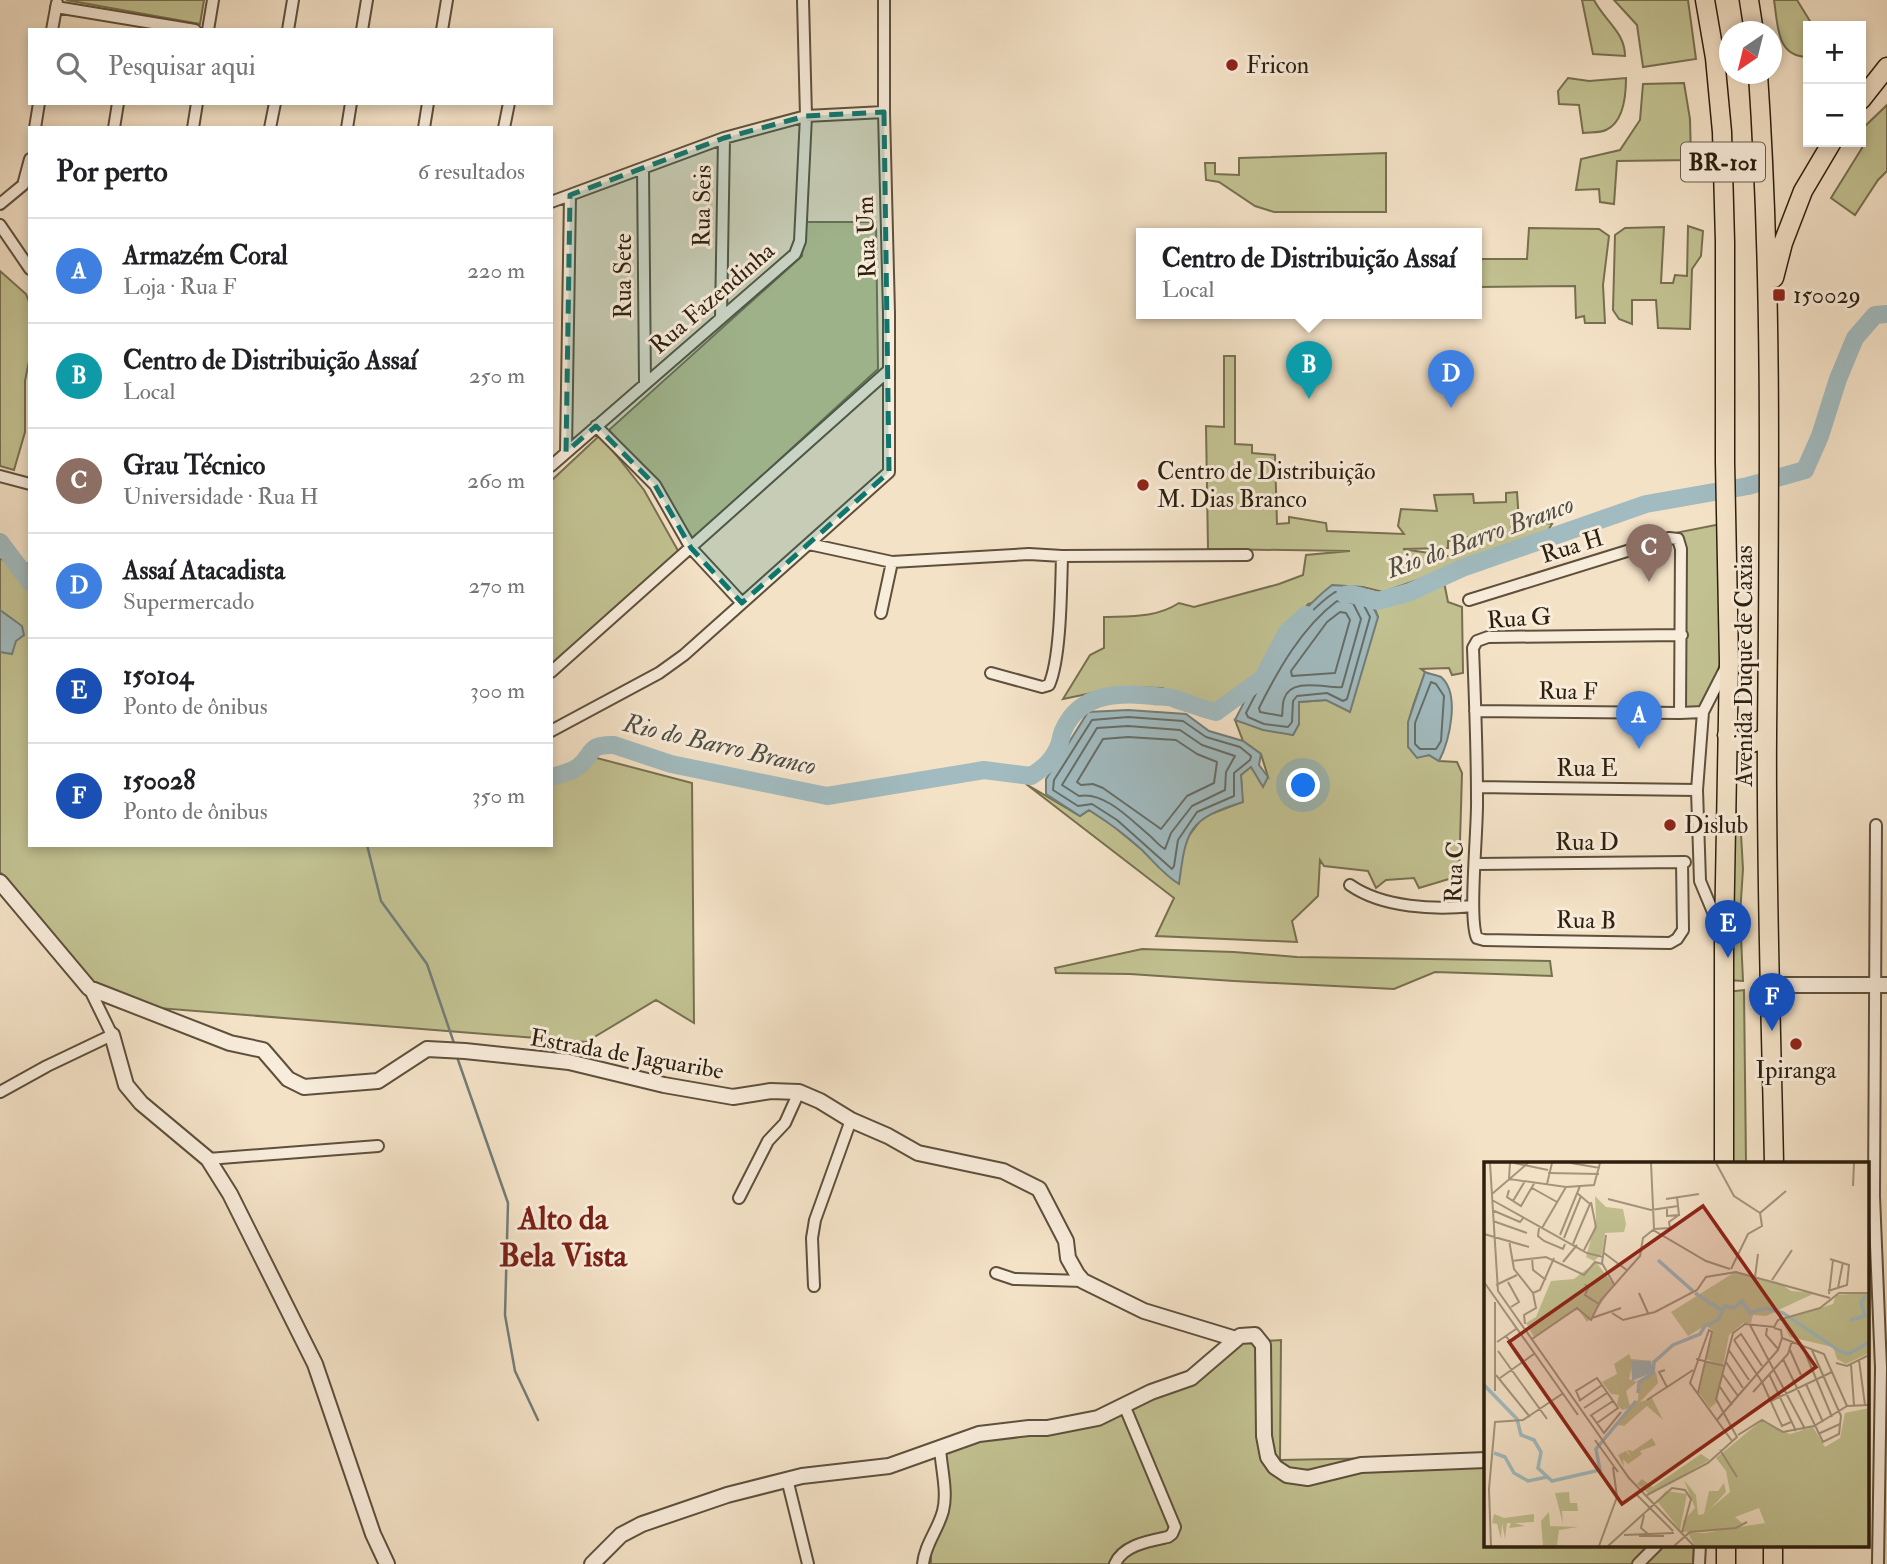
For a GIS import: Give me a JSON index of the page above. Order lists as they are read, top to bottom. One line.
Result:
{"streets":{"highway":["BR-101","Avenida Duque de Caxias"],"street":["Rua Seis","Rua Um","Rua Sete","Rua Fazendinha","Rua H","Rua G","Rua F","Rua E","Rua D","Rua C","Rua B","Estrada de Jaguaribe"]},"crossings":[["BR-101","Avenida Duque de Caxias"],["BR-101","Rua F"],["BR-101","Rua E"],["BR-101","Rua D"],["Rua Seis","Rua Fazendinha"],["Rua Sete","Rua Fazendinha"],["Rua H","Rua G"],["Rua G","Rua F"],["Rua G","Rua E"],["Rua G","Rua C"],["Rua D","Rua C"],["Rua D","Rua B"],["Rua C","Rua B"]],"districts":["Alto da Bela Vista"],"water":["Rio do Barro Branco"],"places":{"other":["Fricon","Centro de Distribuição M. Dias Branco","Dislub","Ipiranga"],"transit":["150029"]},"north":"bottom left","page":{"map_buttons":["+","−"],"search":"Pesquisar aqui","heading":["Por perto","6 resultados"],"list":[{"mark":"A","name":"Armazém Coral","note":"Loja · Rua F","value":"220 m"},{"mark":"B","name":"Centro de Distribuição Assaí","note":"Local","value":"250 m"},{"mark":"C","name":"Grau Técnico","note":"Universidade · Rua H","value":"260 m"},{"mark":"D","name":"Assaí Atacadista","note":"Supermercado","value":"270 m"},{"mark":"E","name":"150104","note":"Ponto de ônibus","value":"300 m"},{"mark":"F","name":"150028","note":"Ponto de ônibus","value":"350 m"}],"popup":["Centro de Distribuição Assaí","Local"],"pins":["B","D","C","A","E","F"]}}
